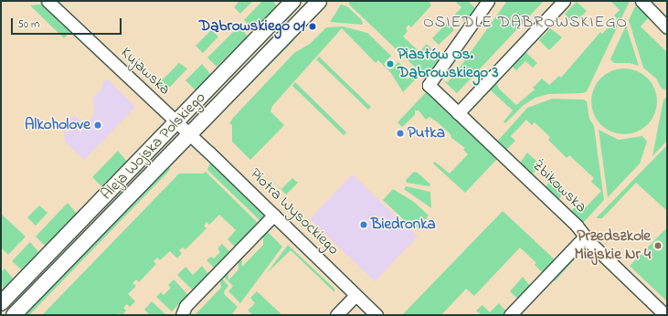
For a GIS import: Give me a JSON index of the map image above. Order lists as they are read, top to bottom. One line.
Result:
{"streets":{"street":["Kujawska","Aleja Wojska Polskiego","Żbikowska","Piotra Wysockiego"]},"crossings":[["Kujawska","Aleja Wojska Polskiego"],["Kujawska","Piotra Wysockiego"],["Aleja Wojska Polskiego","Piotra Wysockiego"]],"districts":["OSIEDLE DĄBROWSKIEGO"],"places":["Dąbrowskiego 01","Piastów Os. Dąbrowskiego 3","Alkoholove","Putka","Biedronka","Przedszkole Miejskie Nr 4"],"scale_bar":"50 m"}
